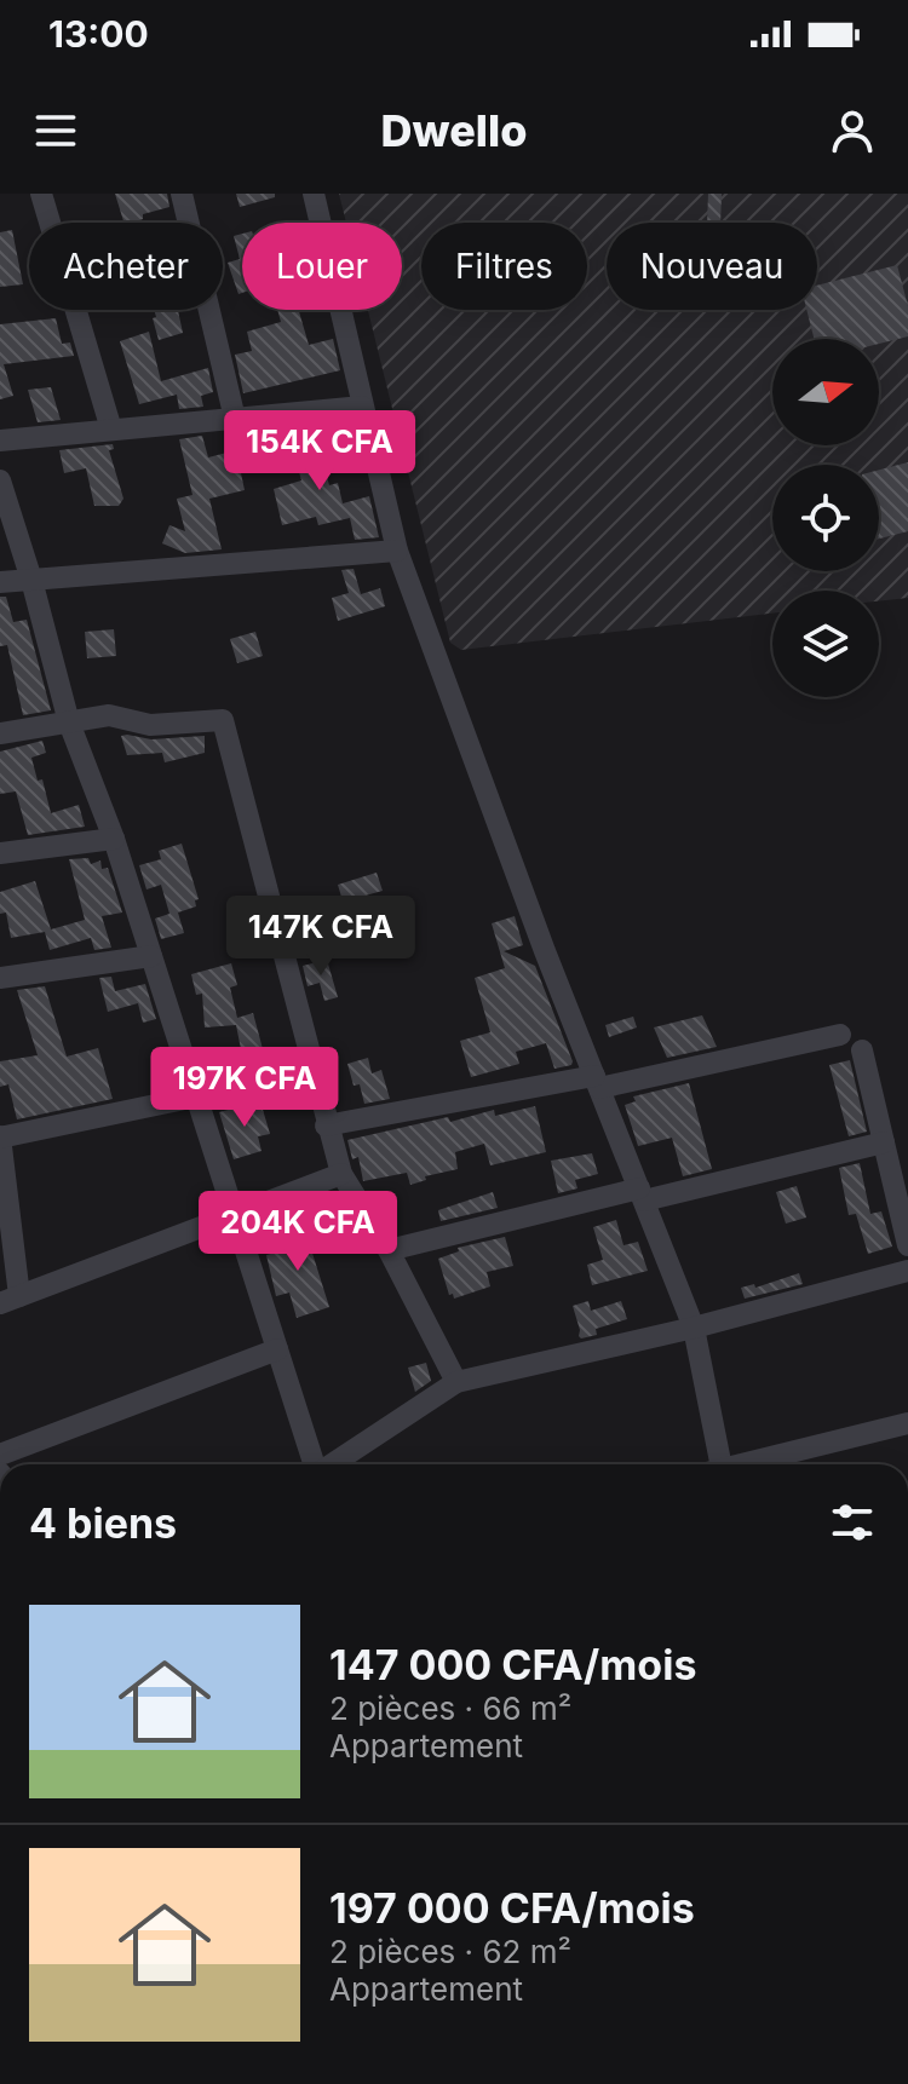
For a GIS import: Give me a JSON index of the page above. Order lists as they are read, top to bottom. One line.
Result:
{"north":"right","page":{"status":"13:00","header":"Dwello","chip":["Acheter","Louer","Filtres","Nouveau"],"price":["154K CFA","147K CFA","197K CFA","204K CFA"],"heading":"4 biens","list":[{"name":"147 000 CFA/mois","note":"2 pièces · 66 m² · Appartement"},{"name":"197 000 CFA/mois","note":"2 pièces · 62 m² · Appartement"}]}}
